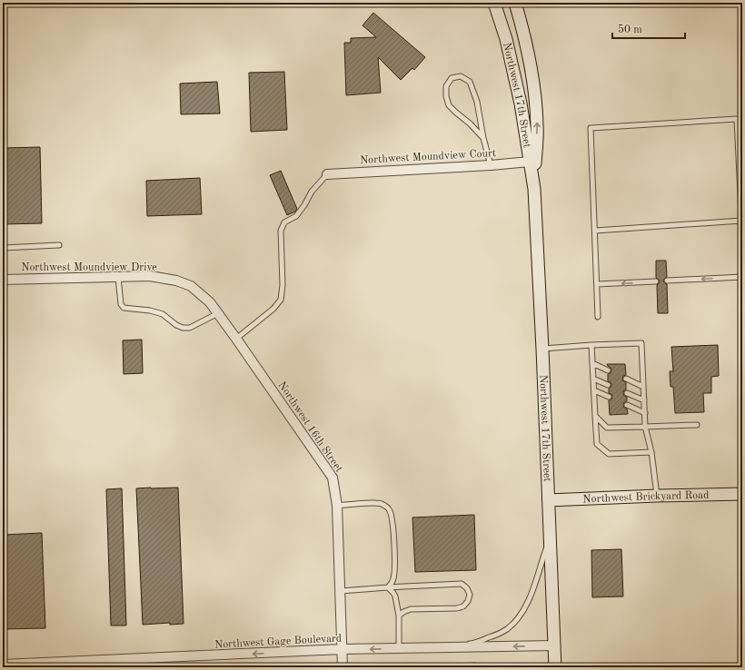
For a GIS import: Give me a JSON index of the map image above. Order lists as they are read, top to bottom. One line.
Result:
{"streets":{"main road":["Northwest 17th Street","Northwest Brickyard Road"],"street":["Northwest Moundview Court","Northwest Moundview Drive","Northwest 16th Street","Northwest Gage Boulevard"]},"crossings":[["Northwest 17th Street","Northwest Moundview Court"],["Northwest 17th Street","Northwest Brickyard Road"],["Northwest 17th Street","Northwest Gage Boulevard"],["Northwest Moundview Drive","Northwest 16th Street"],["Northwest 16th Street","Northwest Gage Boulevard"]],"one_way":["Northwest Gage Boulevard"],"scale_bar":"50 m"}
